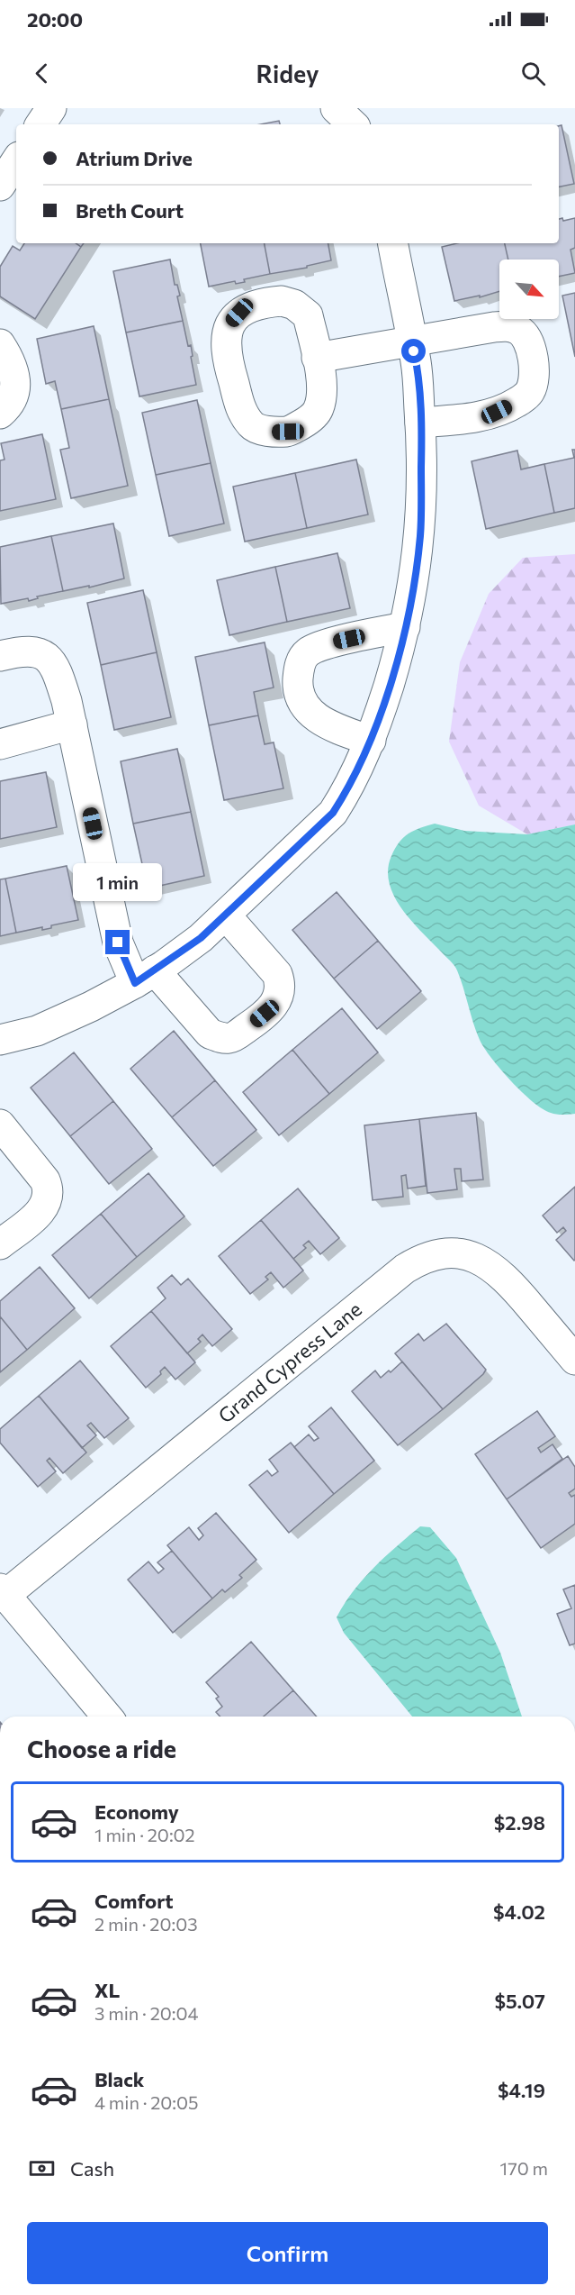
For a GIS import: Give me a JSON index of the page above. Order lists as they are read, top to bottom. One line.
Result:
{"streets":{"street":["Grand Cypress Lane"]},"north":"bottom right","page":{"status":"20:00","header":"Ridey","banner":["Atrium Drive","Breth Court"],"bubble":"1 min","heading":"Choose a ride","list":[{"name":"Economy","note":"1 min · 20:02","value":"$2.98"},{"name":"Comfort","note":"2 min · 20:03","value":"$4.02"},{"name":"XL","note":"3 min · 20:04","value":"$5.07"},{"name":"Black","note":"4 min · 20:05","value":"$4.19"}],"pay":["Cash","170 m"],"buttons":"Confirm"}}
